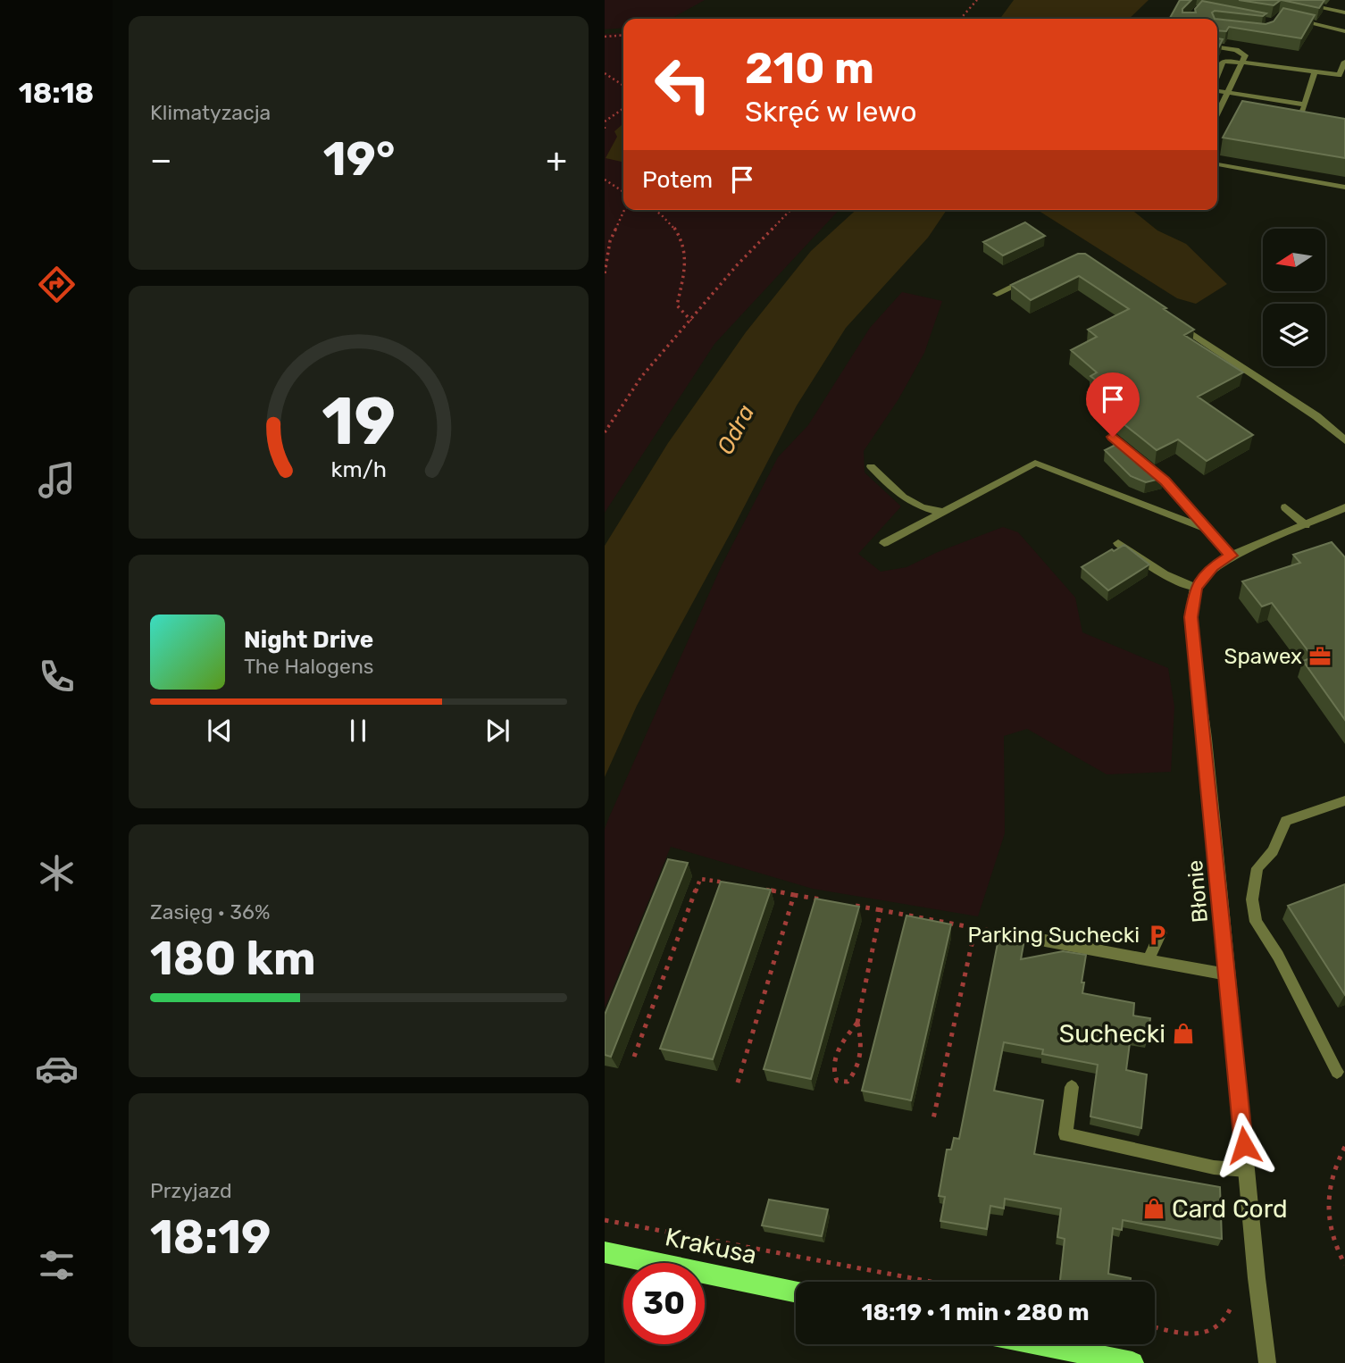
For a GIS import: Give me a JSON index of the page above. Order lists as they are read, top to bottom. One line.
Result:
{"streets":{"main road":["Krakusa"],"street":["Błonie"]},"water":["Odra"],"places":{"office":["Spawex"],"parking":["Parking Suchecki"],"shop":["Suchecki","Card Cord"]},"north":"left","page":{"tabs":"18:18","tile":["Klimatyzacja",["Zasięg · 36%","180 km"],["Przyjazd","18:19"]],"turn":["210 m","Skręć w lewo"],"heat":["−","19°","+"],"then":"Potem","song":["Night Drive","The Halogens"],"limit":"30","trip":"18:19 · 1 min · 280 m","gauge":["19","km/h"]}}
